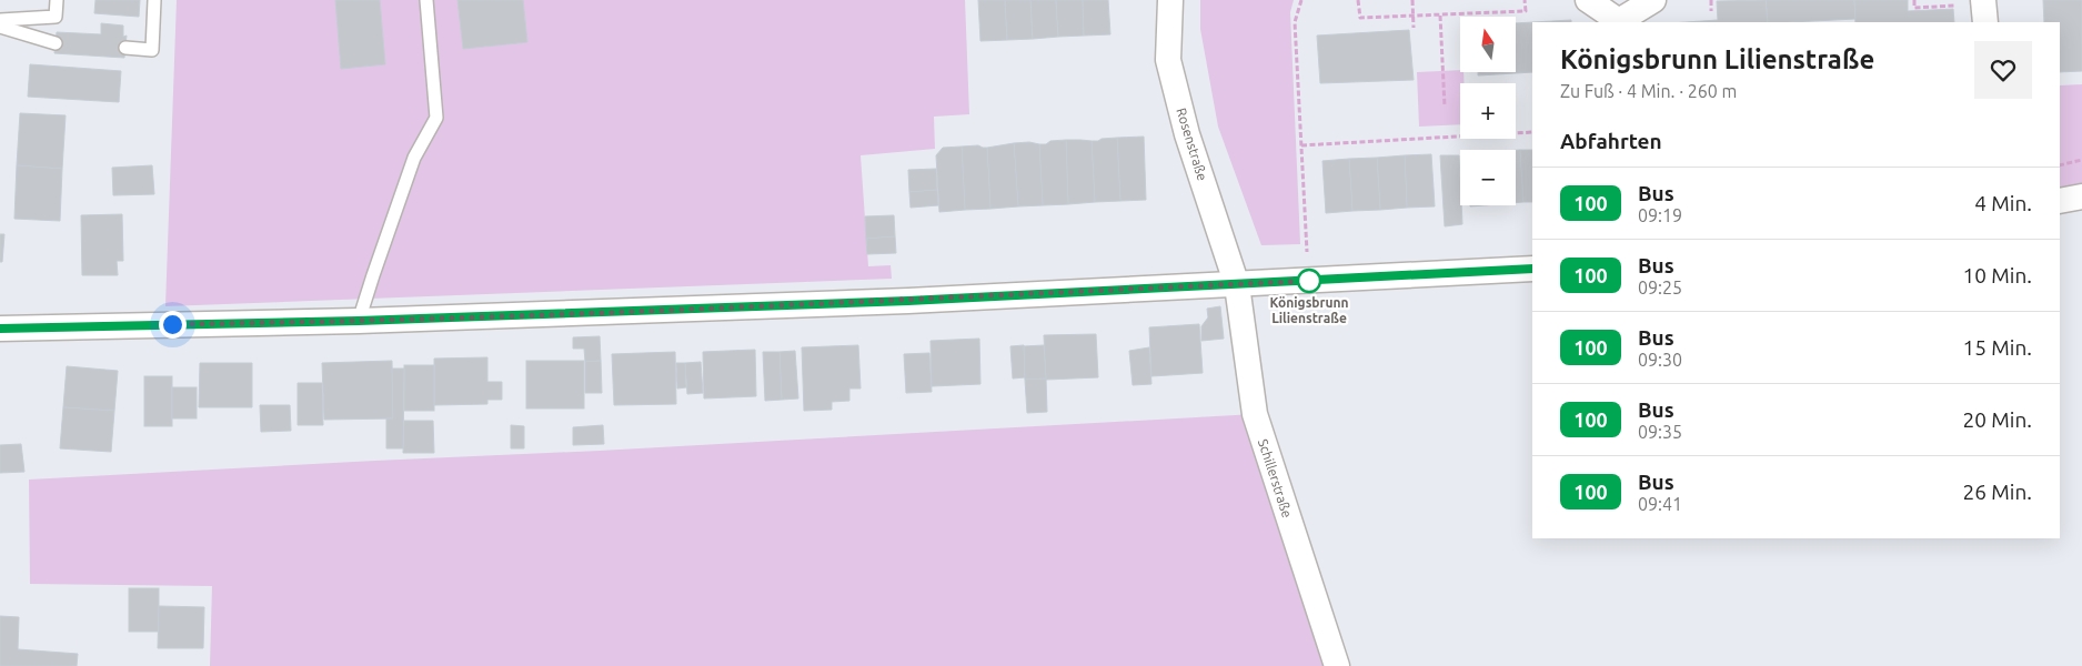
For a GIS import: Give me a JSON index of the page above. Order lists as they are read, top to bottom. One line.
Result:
{"streets":{"street":["Rosenstraße","Schillerstraße"]},"crossings":[["Rosenstraße","Schillerstraße"]],"places":["Königsbrunn Lilienstraße"],"lines":["bus line 100"],"north":"top","page":{"map_buttons":["+","−"],"heading":[["Königsbrunn Lilienstraße","Zu Fuß · 4 Min. · 260 m"],"Abfahrten"],"list":[{"mark":"100","name":"Bus","note":"09:19","value":"4 Min."},{"mark":"100","name":"Bus","note":"09:25","value":"10 Min."},{"mark":"100","name":"Bus","note":"09:30","value":"15 Min."},{"mark":"100","name":"Bus","note":"09:35","value":"20 Min."},{"mark":"100","name":"Bus","note":"09:41","value":"26 Min."}]}}
